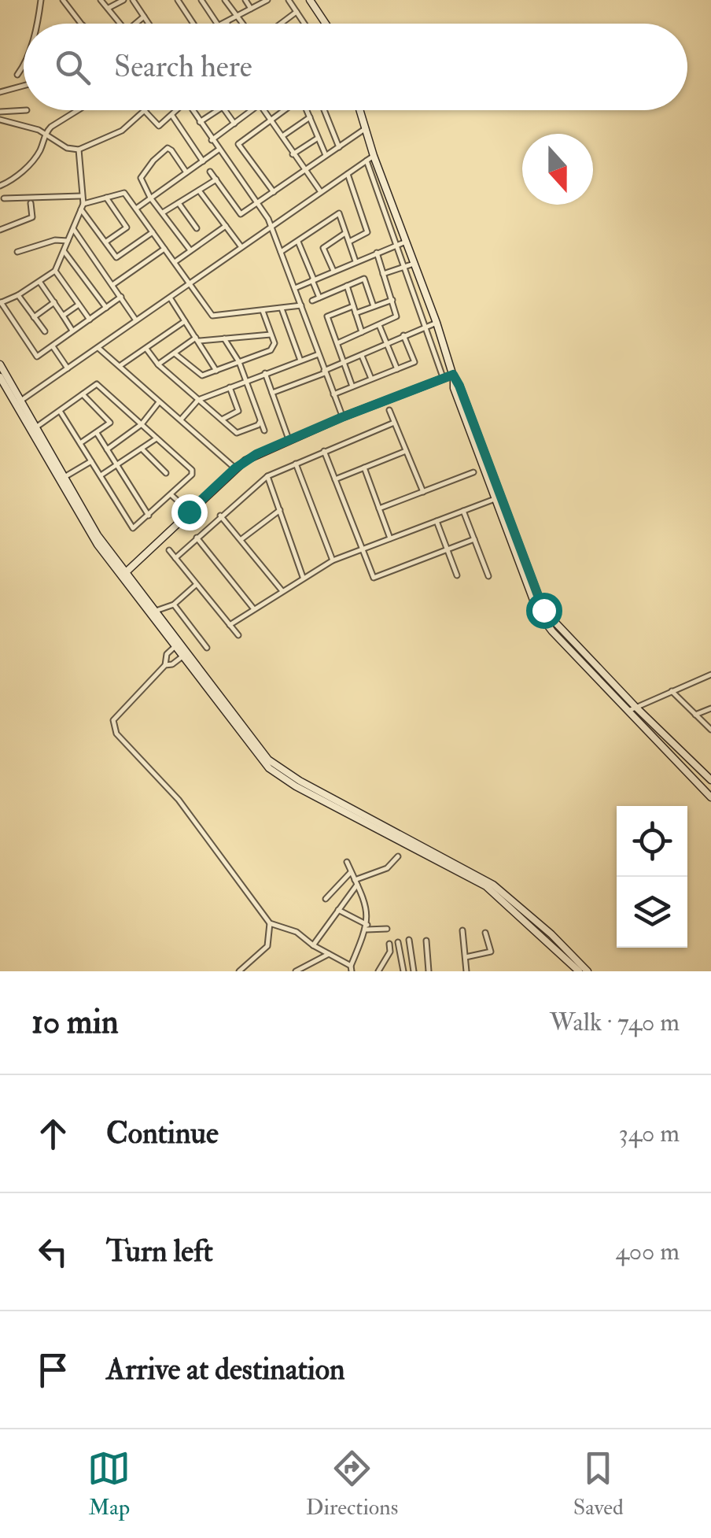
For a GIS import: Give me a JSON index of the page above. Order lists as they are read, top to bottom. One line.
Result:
{"north":"bottom","page":{"search":"Search here","heading":["10 min","Walk · 740 m"],"list":[["Continue","340 m"],["Turn left","400 m"],"Arrive at destination"],"nav":["Map","Directions","Saved"]}}
